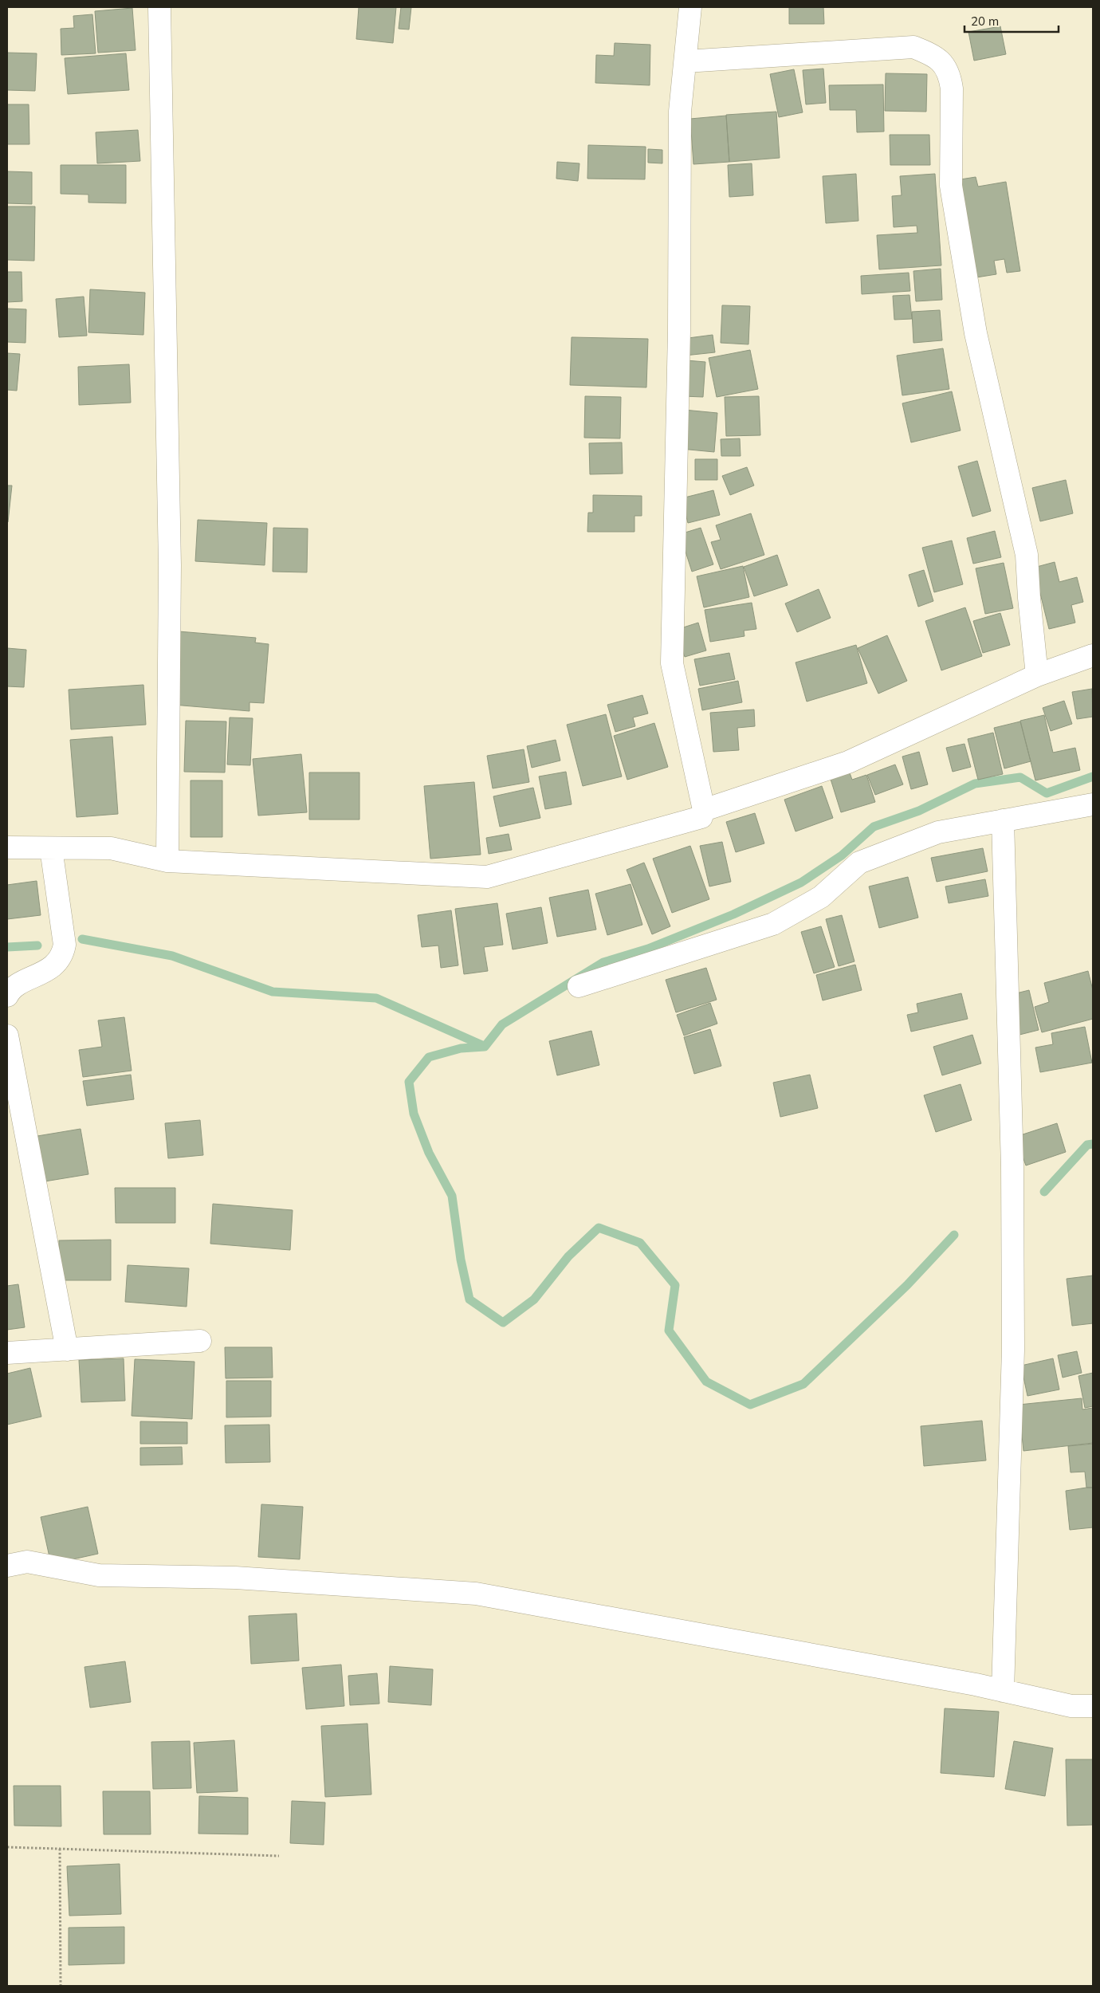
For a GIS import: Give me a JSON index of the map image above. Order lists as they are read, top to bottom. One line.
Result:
{"scale_bar":"20 m"}
